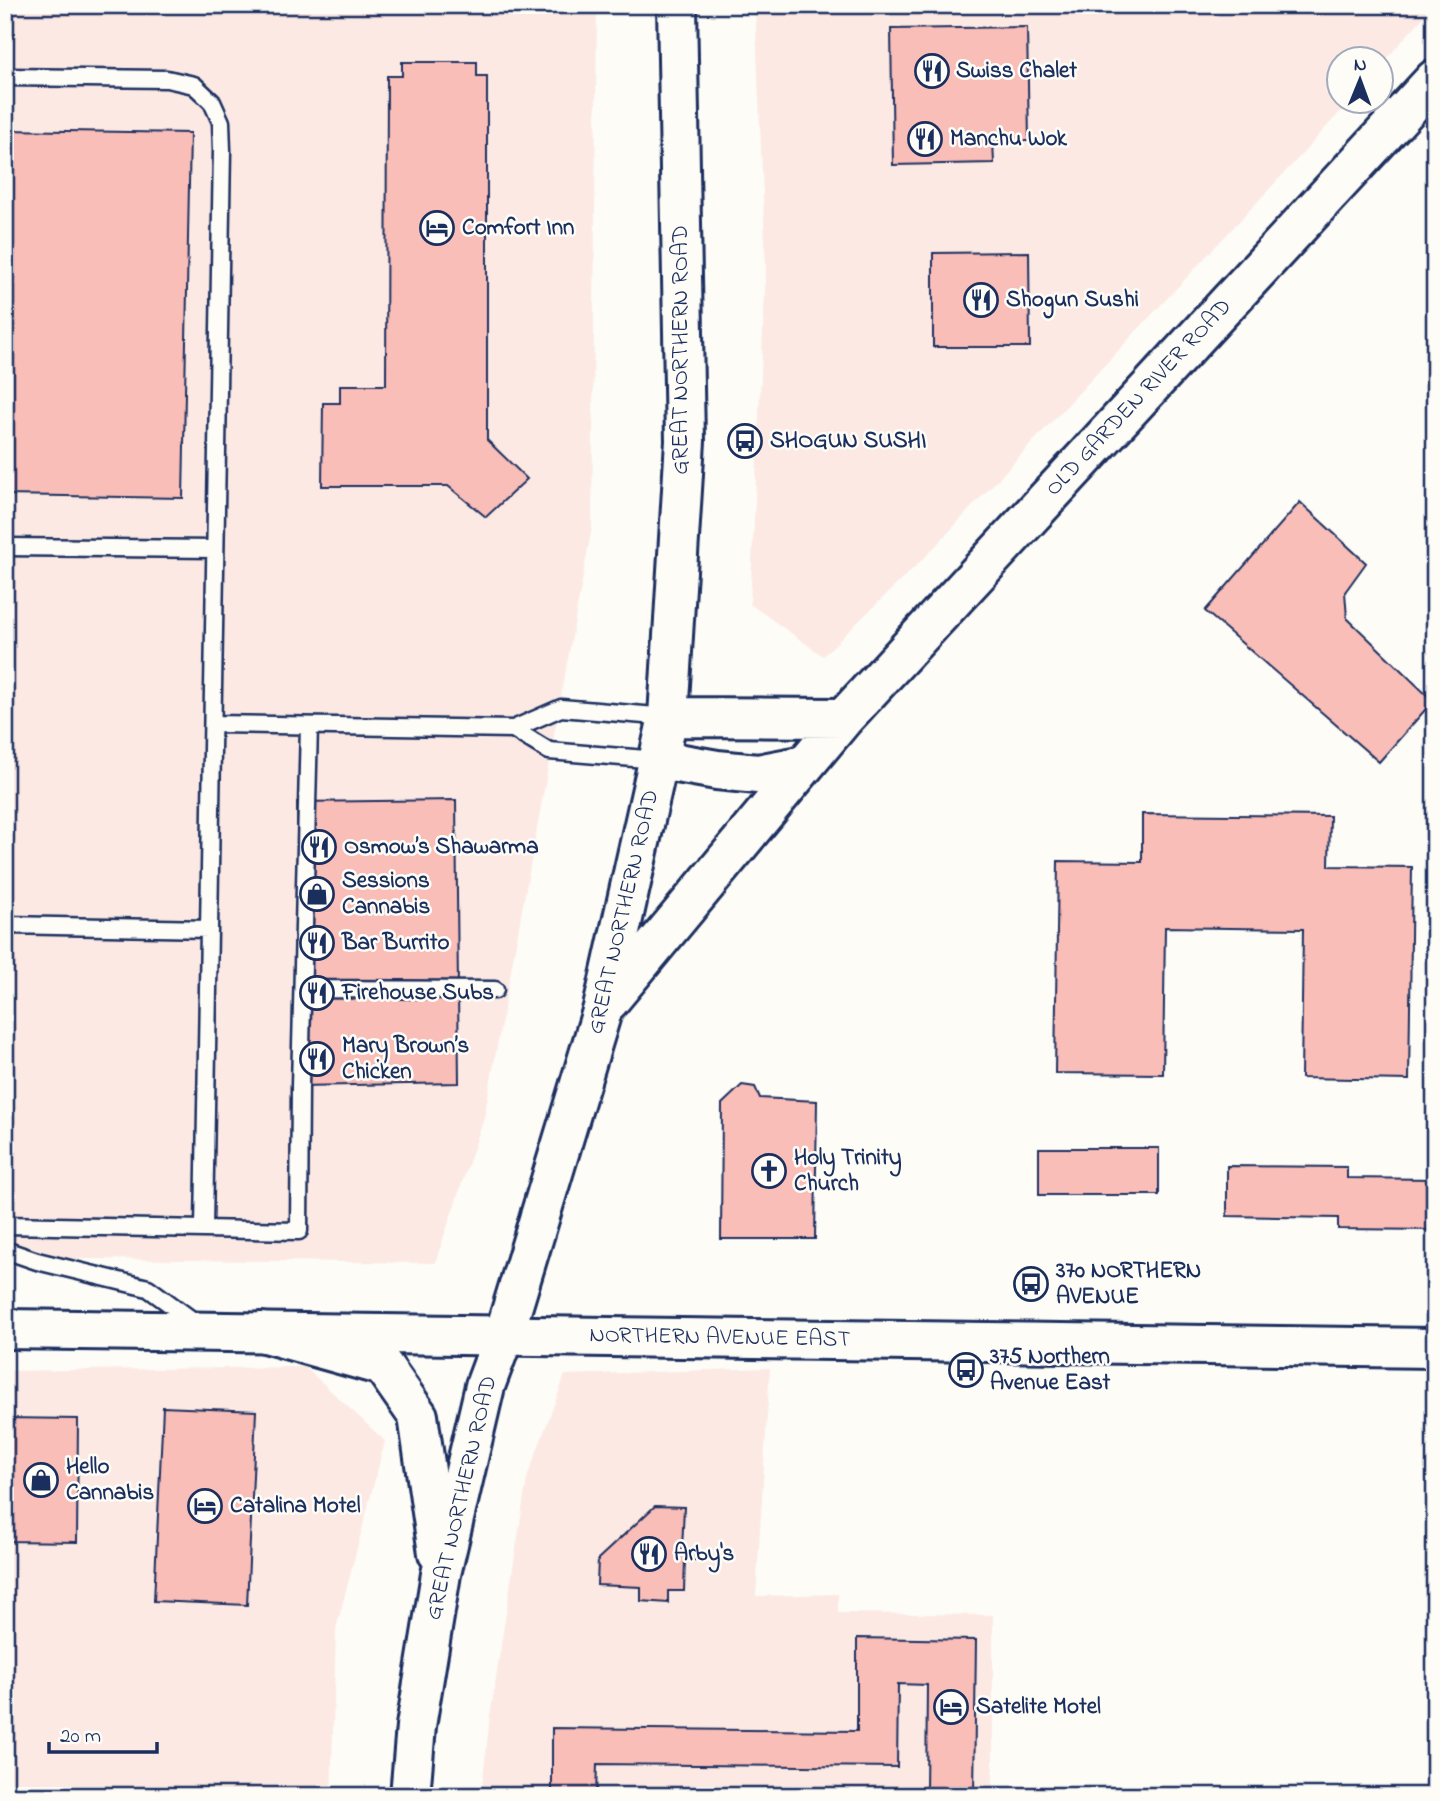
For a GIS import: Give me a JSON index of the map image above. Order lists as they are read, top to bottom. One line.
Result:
{"streets":{"main road":["GREAT NORTHERN ROAD","OLD GARDEN RIVER ROAD","NORTHERN AVENUE EAST"]},"crossings":[["GREAT NORTHERN ROAD","OLD GARDEN RIVER ROAD"],["GREAT NORTHERN ROAD","NORTHERN AVENUE EAST"]],"places":{"restaurant":["Swiss Chalet","Manchu Wok","Shogun Sushi","Osmow’s Shawarma","Bar Burrito","Firehouse Subs","Mary Brown’s Chicken","Arby's"],"hotel":["Comfort Inn","Catalina Motel","Satelite Motel"],"bus stop":["SHOGUN SUSHI","370 NORTHERN AVENUE","375 Northern Avenue East"],"shop":["Sessions Cannabis","Hello Cannabis"],"church":["Holy Trinity Church"]},"scale_bar":"20 m","north":"top"}
